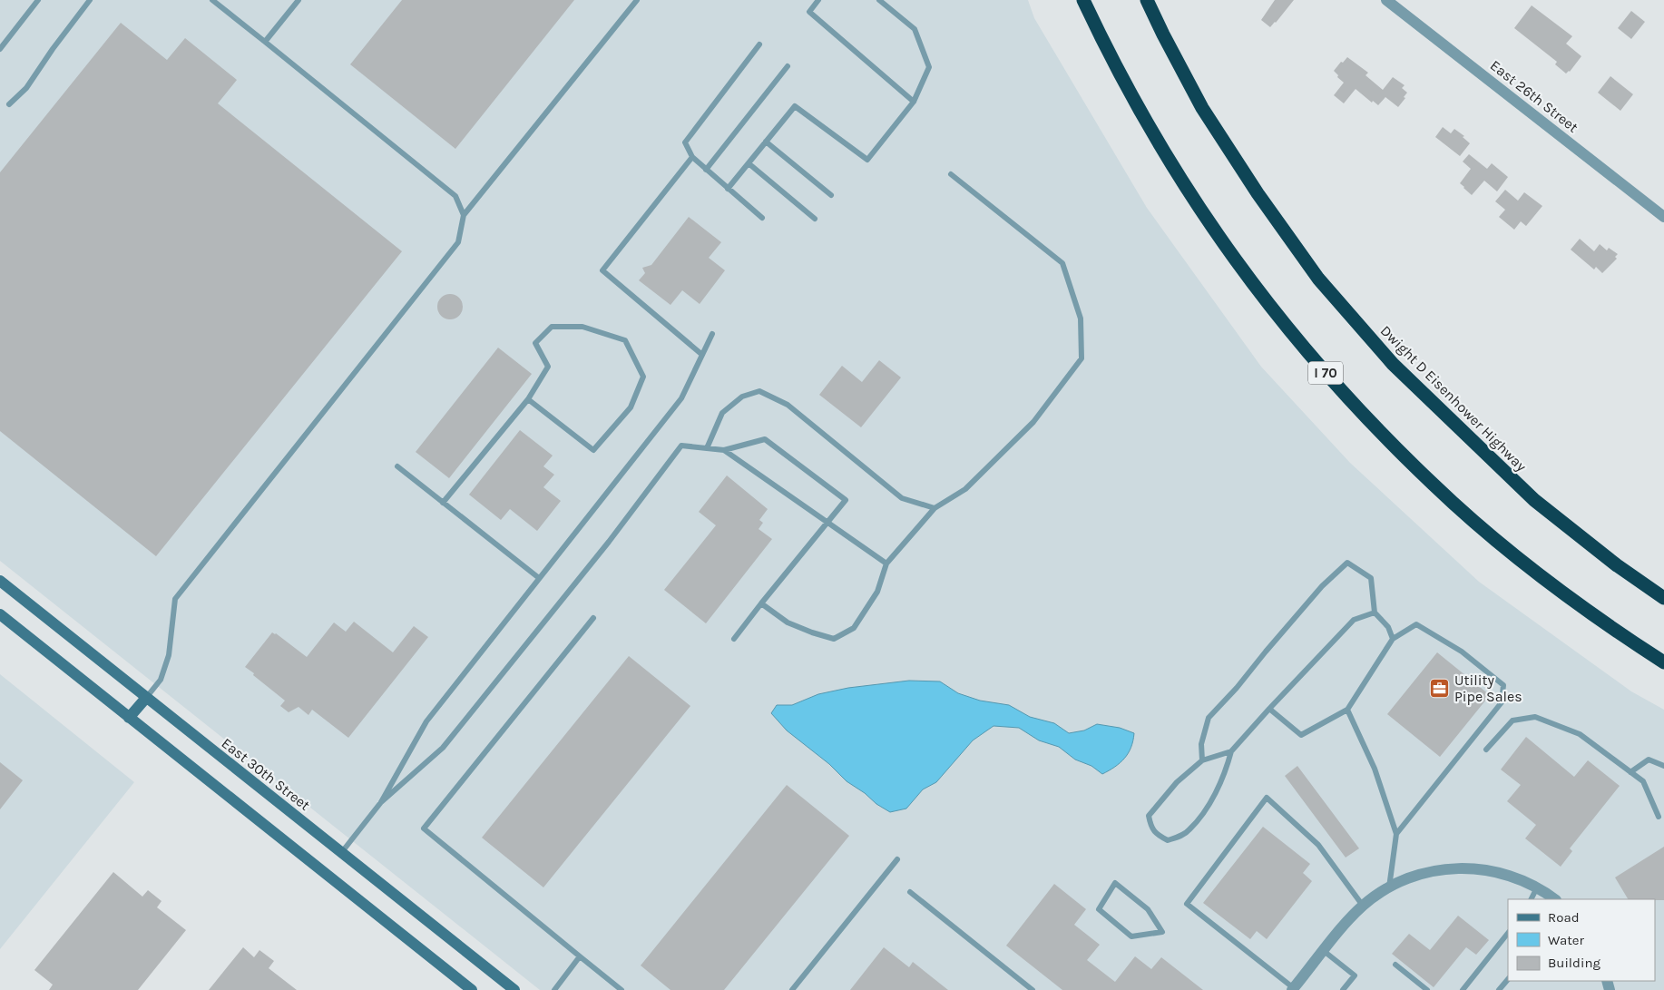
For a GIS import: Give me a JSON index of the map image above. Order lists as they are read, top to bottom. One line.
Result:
{"streets":{"highway":["I 70","Dwight D Eisenhower Highway"],"main road":["East 30th Street"],"street":["East 26th Street"]},"places":{"office":["Utility Pipe Sales"]},"legend":["Road","Water","Building"]}
